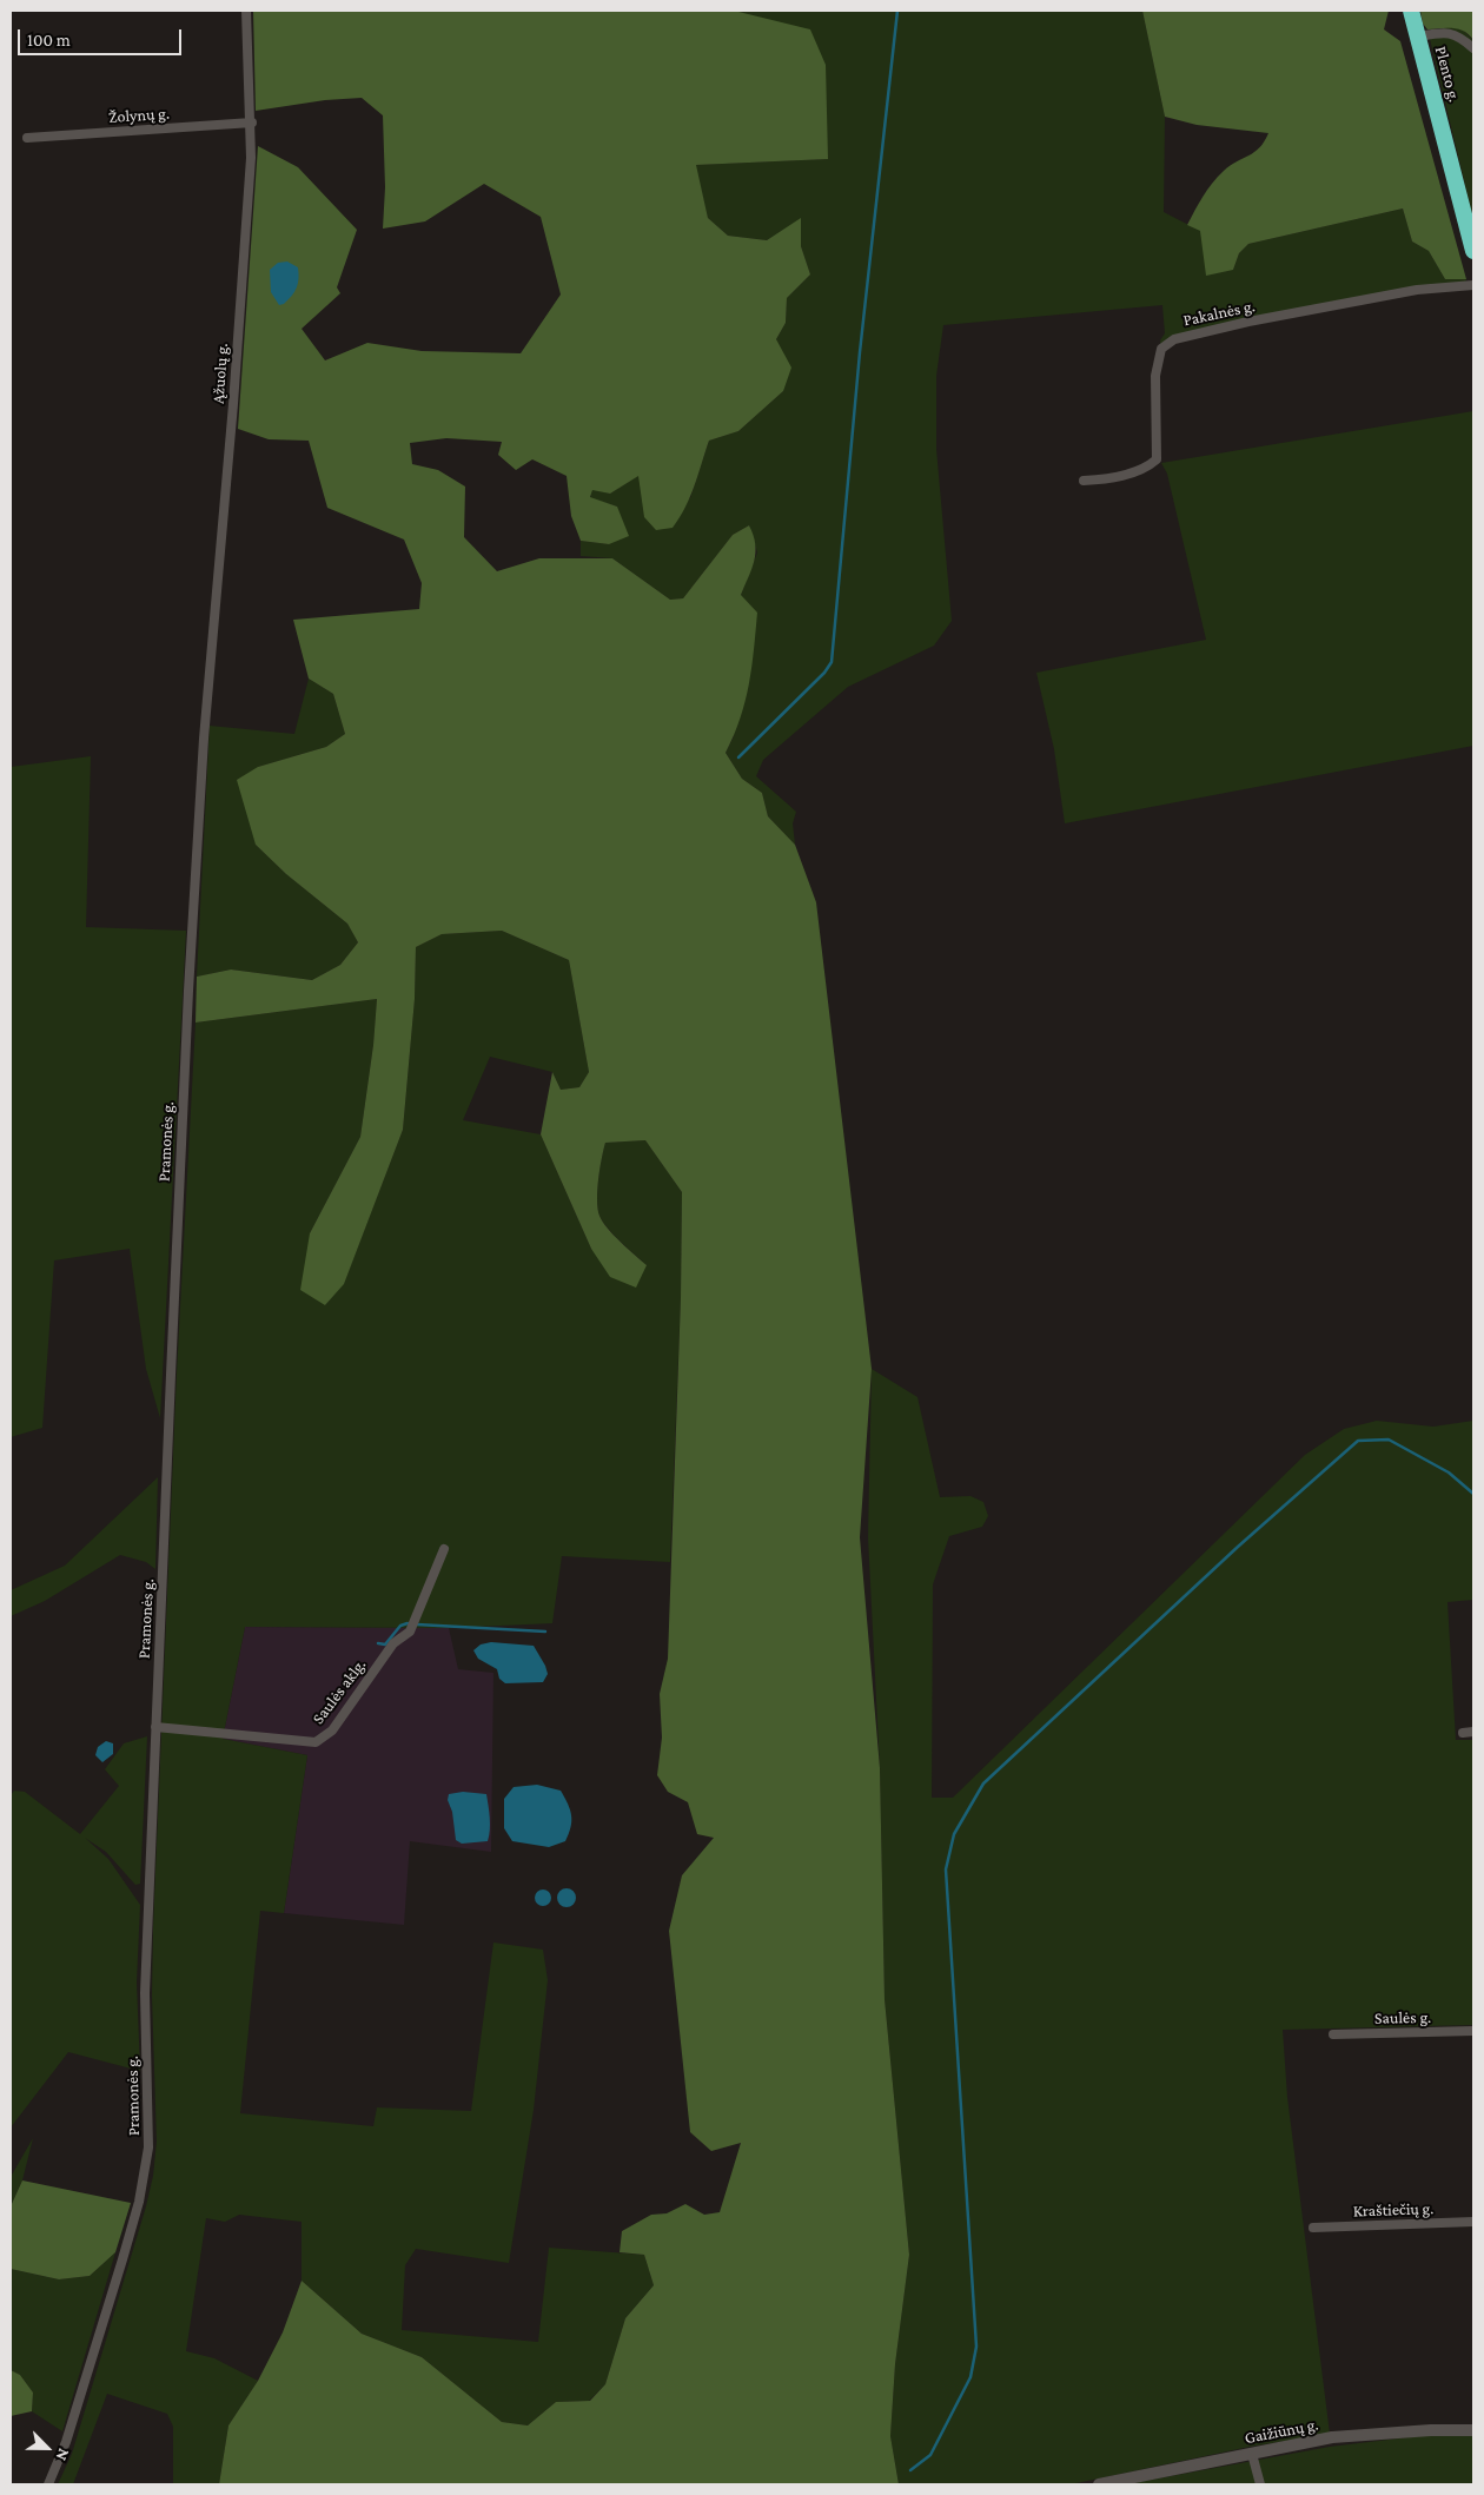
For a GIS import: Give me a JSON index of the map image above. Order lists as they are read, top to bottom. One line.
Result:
{"streets":{"highway":["Plento g."],"main road":["Gaižiūnų g."],"street":["Žolynų g.","Pakalnės g.","Ąžuolų g.","Pramonės g.","Saulės aklg.","Saulės g.","Kraštiečių g."]},"crossings":[["Žolynų g.","Ąžuolų g."],["Ąžuolų g.","Pramonės g."],["Pramonės g.","Saulės aklg."]],"scale_bar":"100 m","north":"bottom right"}
